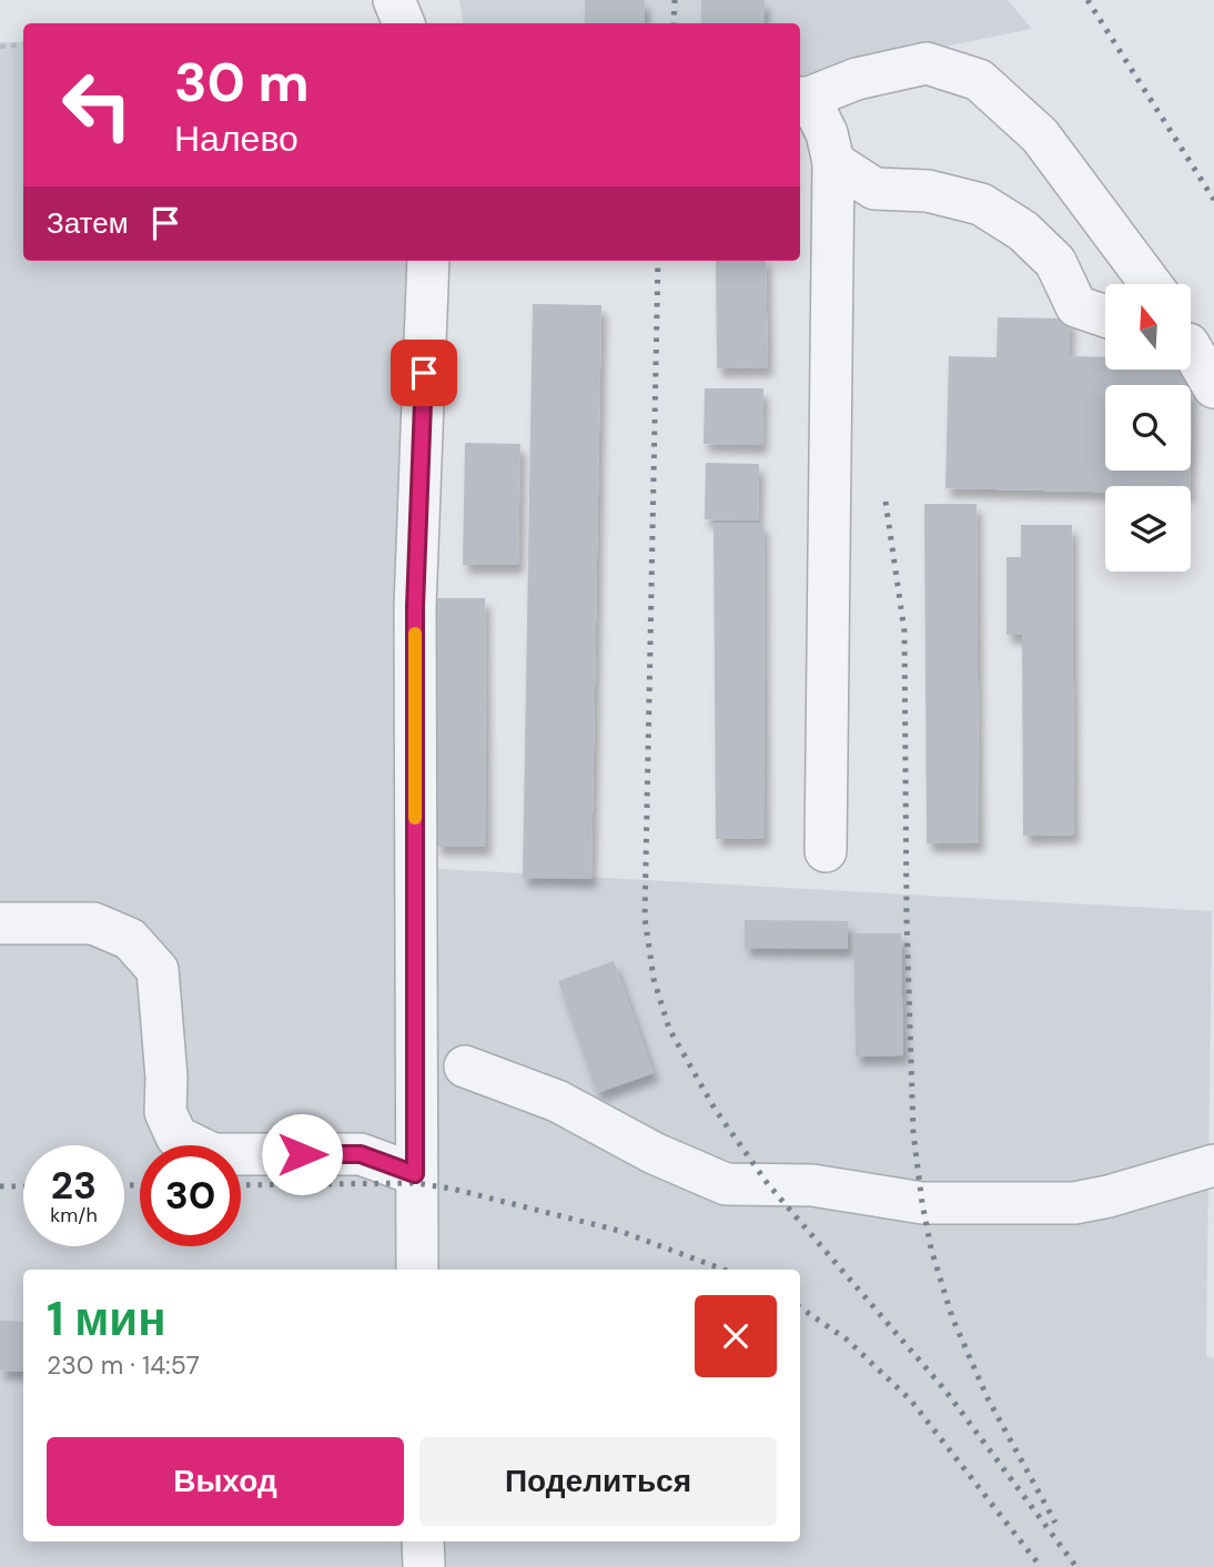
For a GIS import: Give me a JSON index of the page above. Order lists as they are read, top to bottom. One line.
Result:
{"north":"top","page":{"turn":["30 m","Налево"],"then":"Затем","speed":"23 km/h","limit":"30","heading":["1 мин","230 m · 14:57"],"buttons":["Выход","Поделиться"]}}
